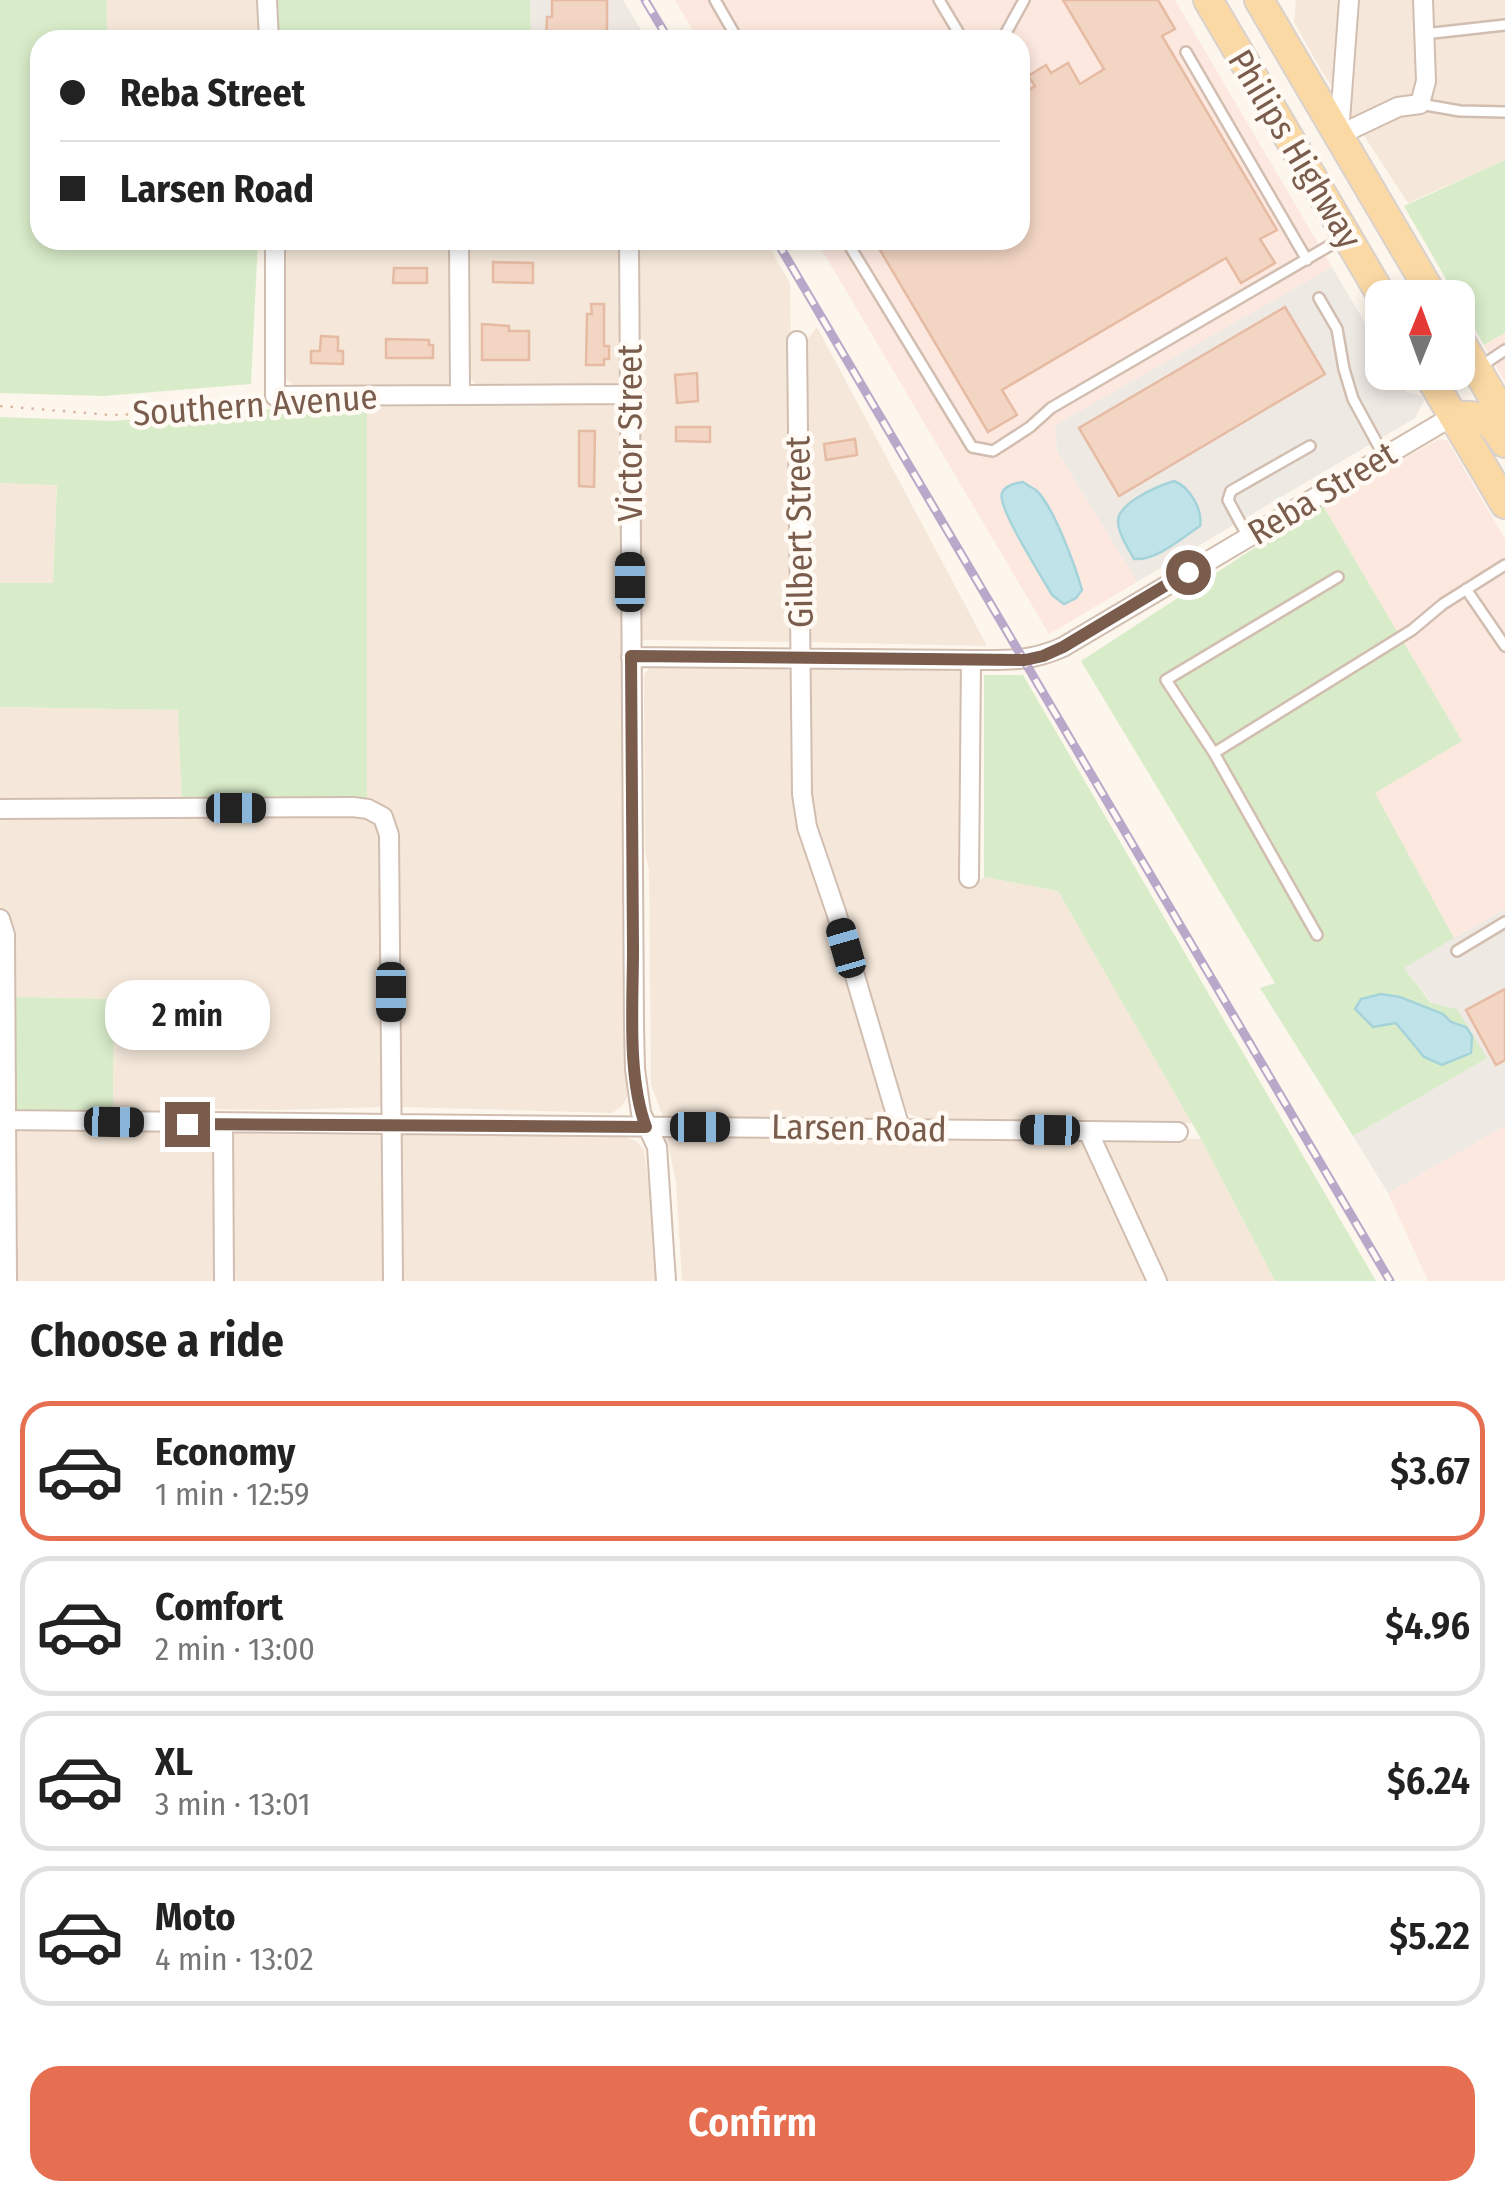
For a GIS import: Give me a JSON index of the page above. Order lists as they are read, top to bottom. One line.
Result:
{"streets":{"main road":["Philips Highway"],"street":["Southern Avenue","Victor Street","Reba Street","Gilbert Street","Larsen Road"]},"crossings":[["Southern Avenue","Victor Street"],["Victor Street","Larsen Road"],["Gilbert Street","Larsen Road"]],"north":"top","page":{"banner":["Reba Street","Larsen Road"],"bubble":"2 min","heading":"Choose a ride","list":[{"name":"Economy","note":"1 min · 12:59","value":"$3.67"},{"name":"Comfort","note":"2 min · 13:00","value":"$4.96"},{"name":"XL","note":"3 min · 13:01","value":"$6.24"},{"name":"Moto","note":"4 min · 13:02","value":"$5.22"}],"buttons":"Confirm"}}
